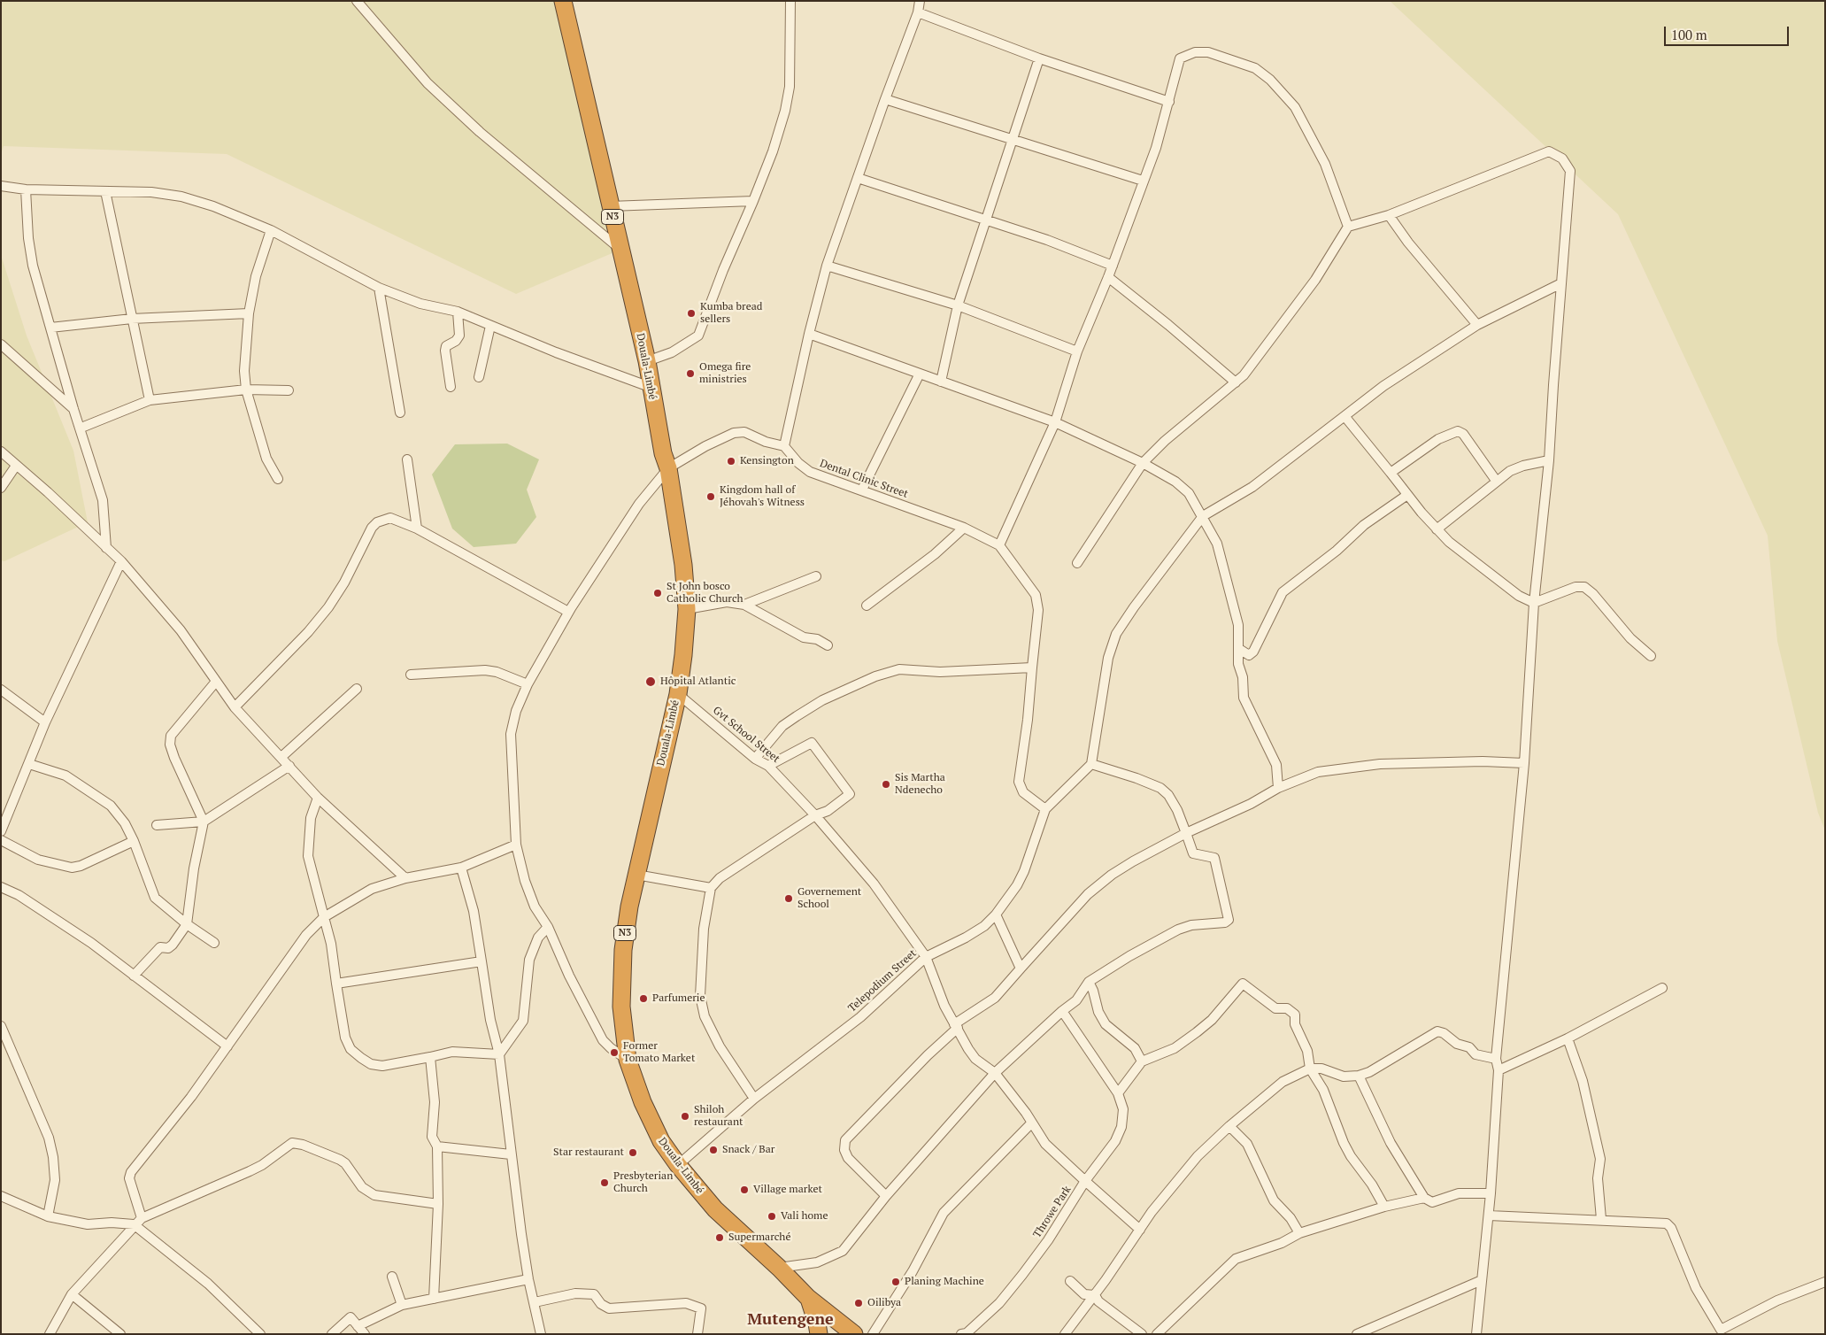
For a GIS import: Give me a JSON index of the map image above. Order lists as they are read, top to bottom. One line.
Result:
{"streets":{"highway":["N3","Douala-Limbé"],"street":["Dental Clinic Street","Gvt School Street","Telepodium Street","Throwe Park"]},"crossings":[["Douala-Limbé","Gvt School Street"],["Douala-Limbé","Telepodium Street"],["Gvt School Street","Telepodium Street"],["Telepodium Street","Throwe Park"]],"districts":["Mutengene"],"places":["Kumba bread sellers","Omega fire ministries","Kensington","Kingdom hall of Jéhovah's Witness","St John bosco Catholic Church","Hôpital Atlantic","Sis Martha Ndenecho","Governement School","Parfumerie","Former Tomato Market","Shiloh restaurant","Snack / Bar","Star restaurant","Presbyterian Church","Village market","Vali home","Supermarché","Planing Machine","Oilibya"],"scale_bar":"100 m"}
